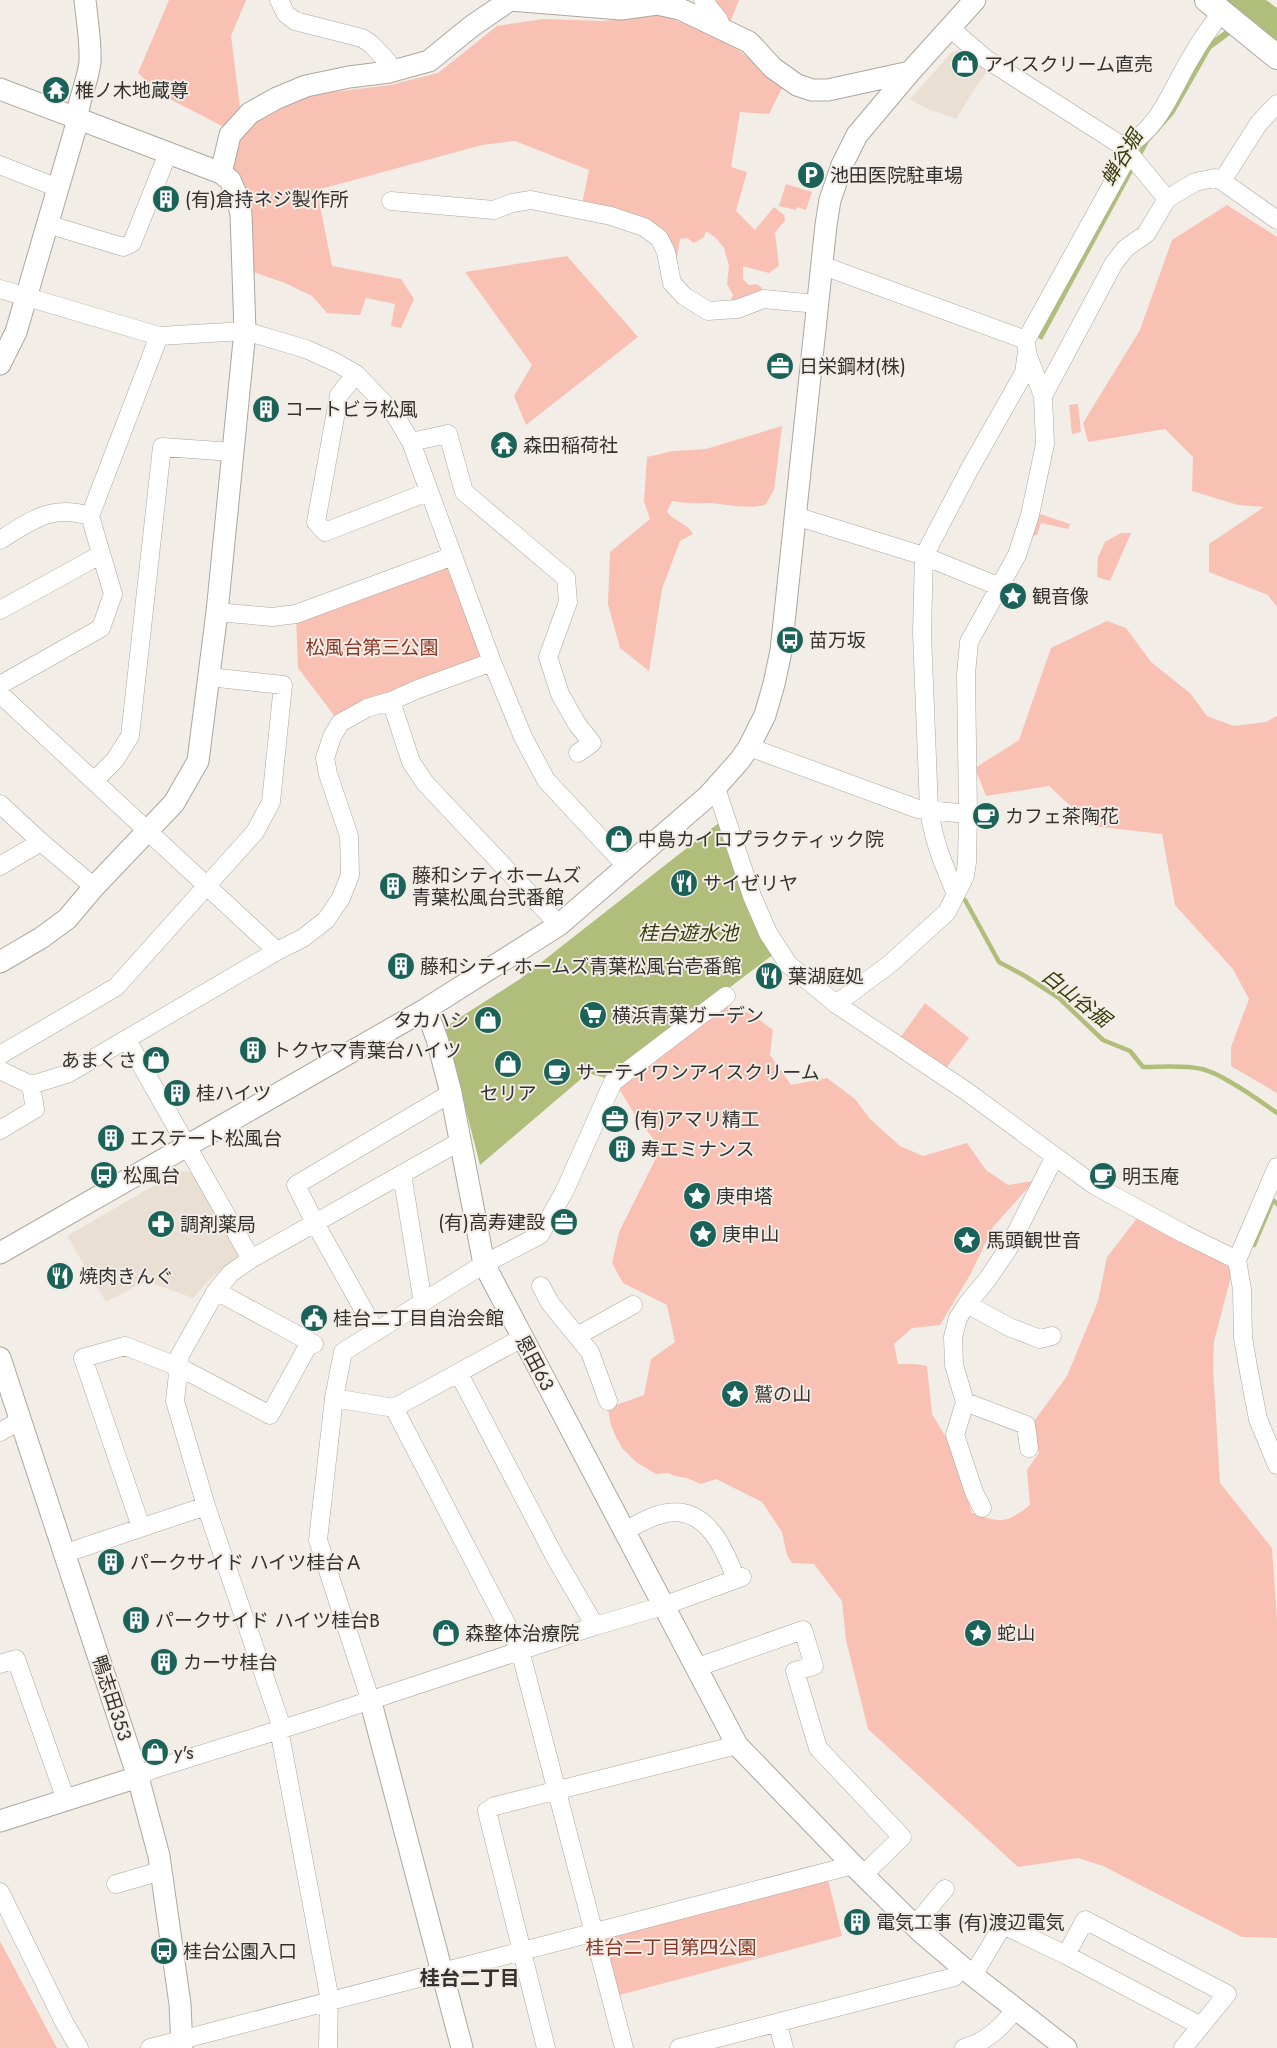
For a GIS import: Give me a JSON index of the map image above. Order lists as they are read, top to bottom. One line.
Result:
{"streets":{"street":["恩田63","鴨志田353"]},"districts":["桂台二丁目"],"water":["蝉谷堀","桂台遊水池","白山谷掘"],"parks":["松風台第三公園","桂台二丁目第四公園"],"places":{"shop":["アイスクリーム直売","中島カイロプラクティック院","タカハシ","あまくさ","セリア","森整体治療院","y's"],"temple":["椎ノ木地蔵尊","森田稲荷社"],"parking":["池田医院駐車場"],"building":["(有)倉持ネジ製作所","コートビラ松風","藤和シティホームズ 青葉松風台弐番館","藤和シティホームズ青葉松風台壱番館","トクヤマ青葉台ハイツ","桂ハイツ","エステート松風台","寿エミナンス","パークサイド ハイツ桂台Ａ","パークサイド ハイツ桂台B","カーサ桂台","電気工事 (有)渡辺電気"],"office":["日栄鋼材(株)","(有)アマリ精工","(有)高寿建設"],"place":["観音像","庚申塔","庚申山","馬頭観世音","鷲の山","蛇山"],"bus stop":["苗万坂","松風台","桂台公園入口"],"cafe":["カフェ茶陶花","サーティワンアイスクリーム","明玉庵"],"restaurant":["サイゼリヤ","葉湖庭処","焼肉きんぐ"],"supermarket":["横浜青葉ガーデン"],"pharmacy":["調剤薬局"],"public building":["桂台二丁目自治会館"]}}
